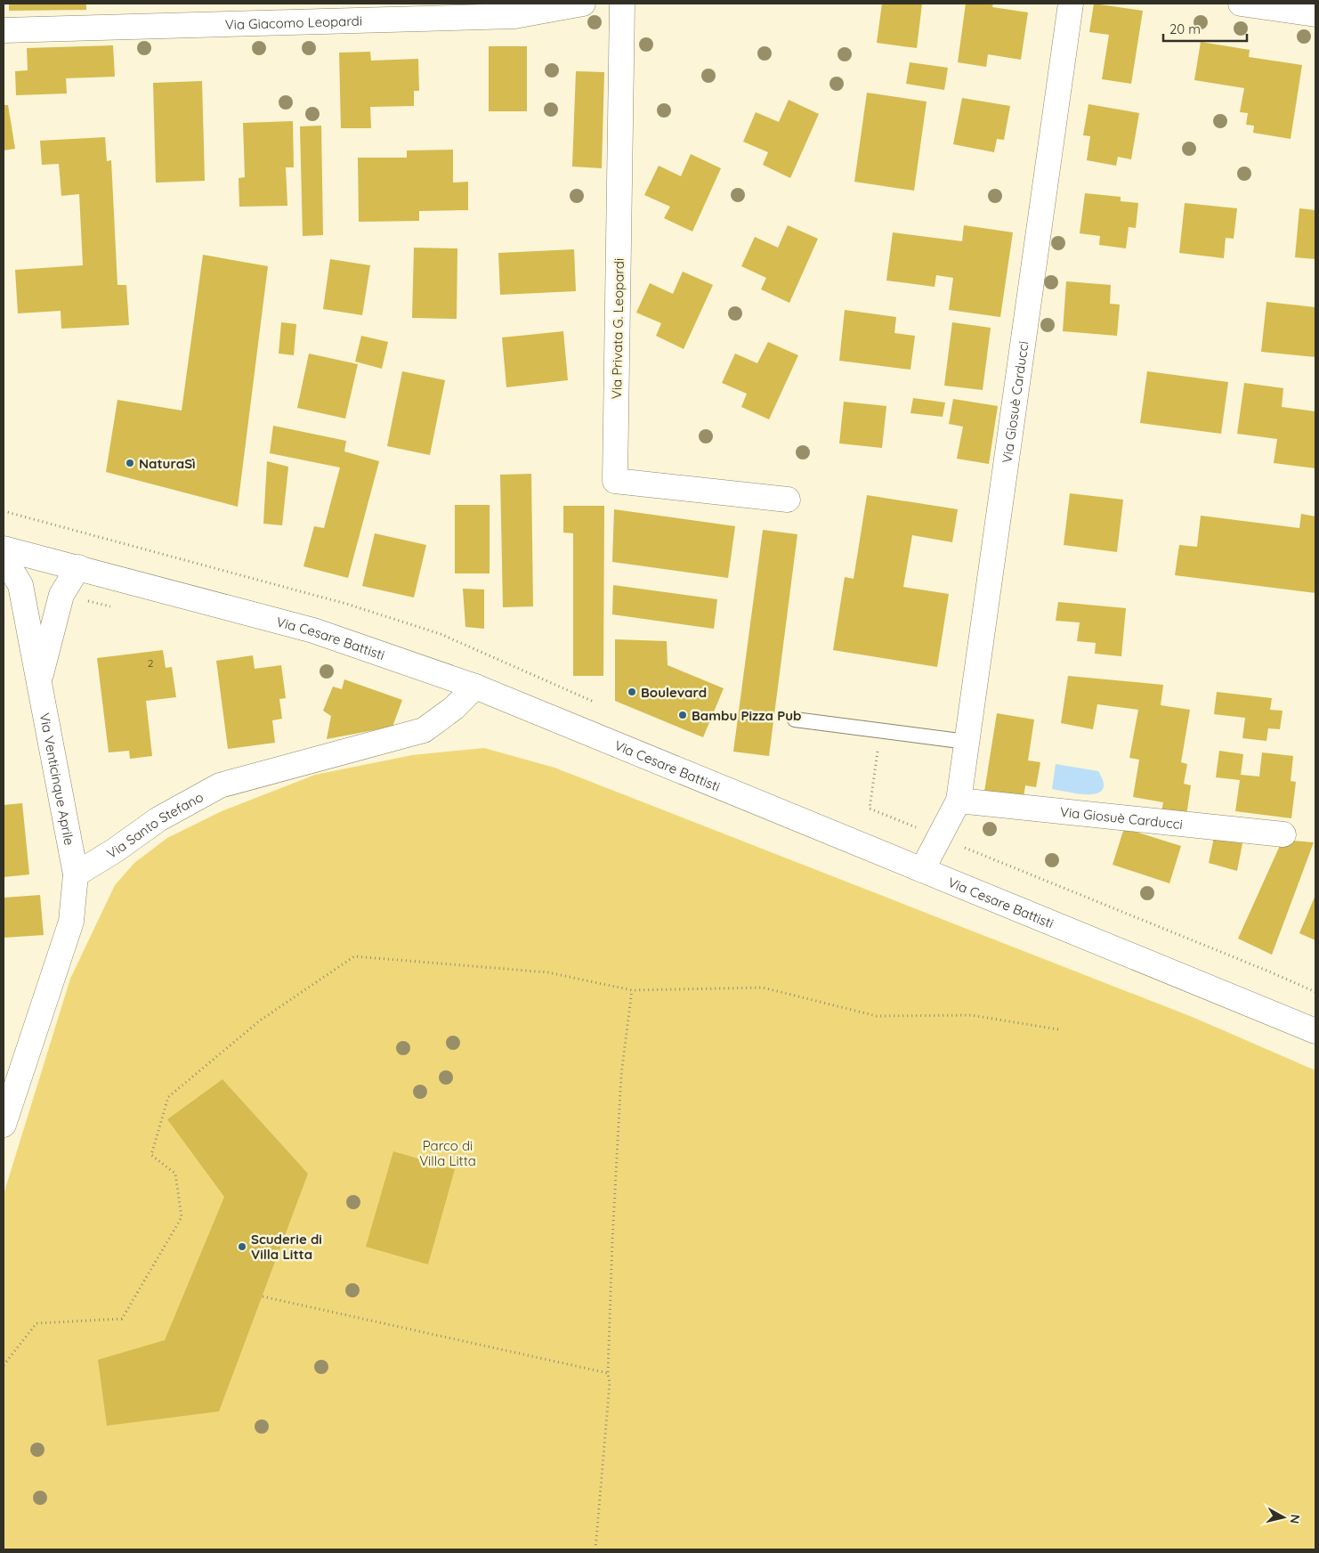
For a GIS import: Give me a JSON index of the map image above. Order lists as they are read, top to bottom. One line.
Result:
{"streets":{"street":["Via Giacomo Leopardi","Via Privata G. Leopardi","Via Giosuè Carducci","Via Cesare Battisti","Via Venticinque Aprile","Via Santo Stefano"]},"crossings":[["Via Giosuè Carducci","Via Cesare Battisti"],["Via Cesare Battisti","Via Venticinque Aprile"],["Via Cesare Battisti","Via Santo Stefano"],["Via Venticinque Aprile","Via Santo Stefano"]],"parks":["Parco di Villa Litta"],"places":["NaturaSì","Boulevard","Bambu Pizza Pub","Scuderie di Villa Litta"],"house_numbers":["2"],"scale_bar":"20 m","north":"right"}
